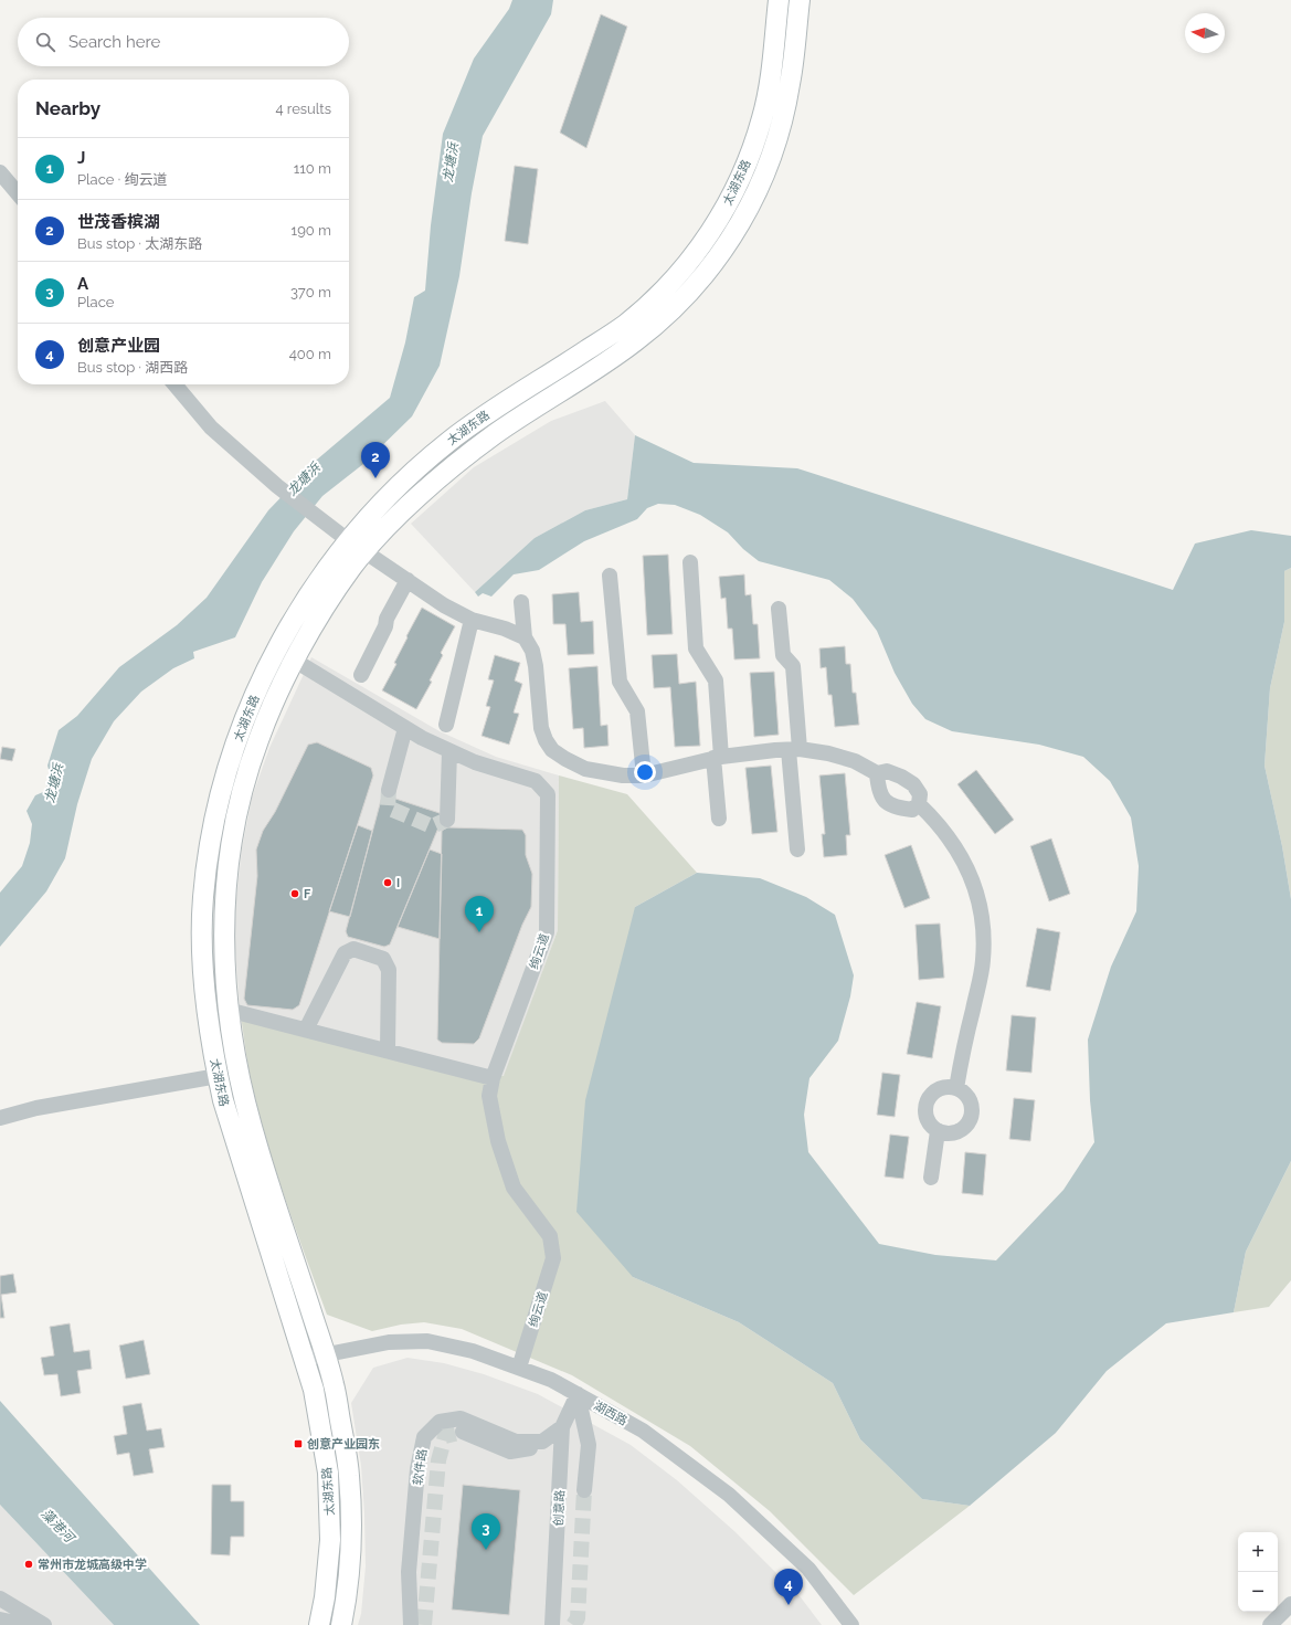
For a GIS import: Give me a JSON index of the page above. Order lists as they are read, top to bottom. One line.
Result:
{"streets":{"main road":["太湖东路"],"street":["绚云道","湖西路","软件路","创意路"]},"crossings":[["太湖东路","绚云道"],["太湖东路","湖西路"],["绚云道","湖西路"],["湖西路","创意路"]],"water":["龙塘浜","藻港河"],"places":{"other":["I","F","常州市龙城高级中学"],"transit":["创意产业园东"]},"north":"left","page":{"search":"Search here","heading":["Nearby","4 results"],"list":[{"mark":"1","name":"J","note":"Place · 绚云道","value":"110 m"},{"mark":"2","name":"世茂香槟湖","note":"Bus stop · 太湖东路","value":"190 m"},{"mark":"3","name":"A","note":"Place","value":"370 m"},{"mark":"4","name":"创意产业园","note":"Bus stop · 湖西路","value":"400 m"}],"pins":["2","1","3","4"],"map_buttons":["+","−"]}}
